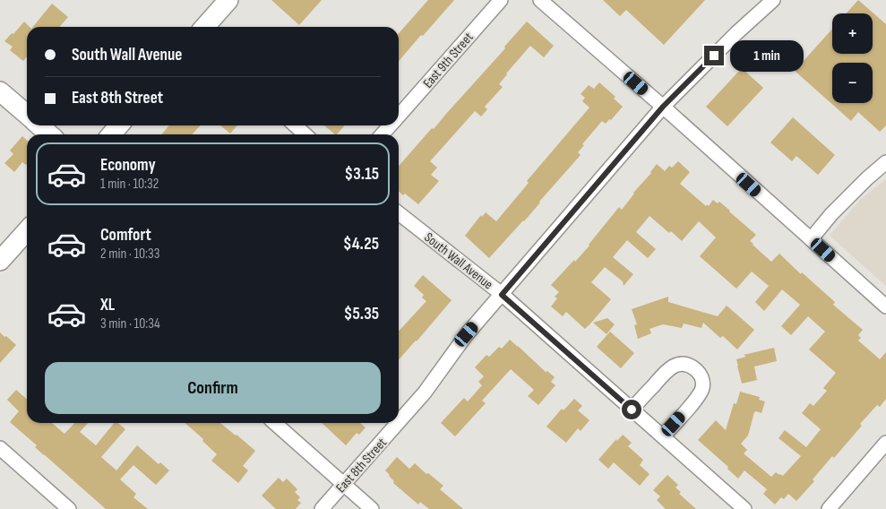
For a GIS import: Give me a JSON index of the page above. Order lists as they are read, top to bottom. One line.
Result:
{"streets":{"street":["East 9th Street","South Wall Avenue","East 8th Street"]},"crossings":[["South Wall Avenue","East 8th Street"]],"page":{"map_buttons":["+","−"],"banner":["South Wall Avenue","East 8th Street"],"bubble":"1 min","list":[{"name":"Economy","note":"1 min · 10:32","value":"$3.15"},{"name":"Comfort","note":"2 min · 10:33","value":"$4.25"},{"name":"XL","note":"3 min · 10:34","value":"$5.35"}],"buttons":"Confirm"}}
